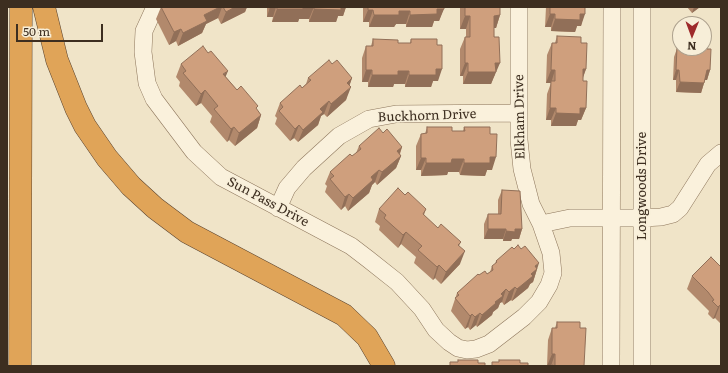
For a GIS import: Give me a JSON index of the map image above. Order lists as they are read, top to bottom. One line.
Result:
{"streets":{"street":["Buckhorn Drive","Elkham Drive","Longwoods Drive","Sun Pass Drive"]},"crossings":[["Buckhorn Drive","Elkham Drive"],["Buckhorn Drive","Sun Pass Drive"],["Elkham Drive","Sun Pass Drive"]],"scale_bar":"50 m","north":"bottom"}
